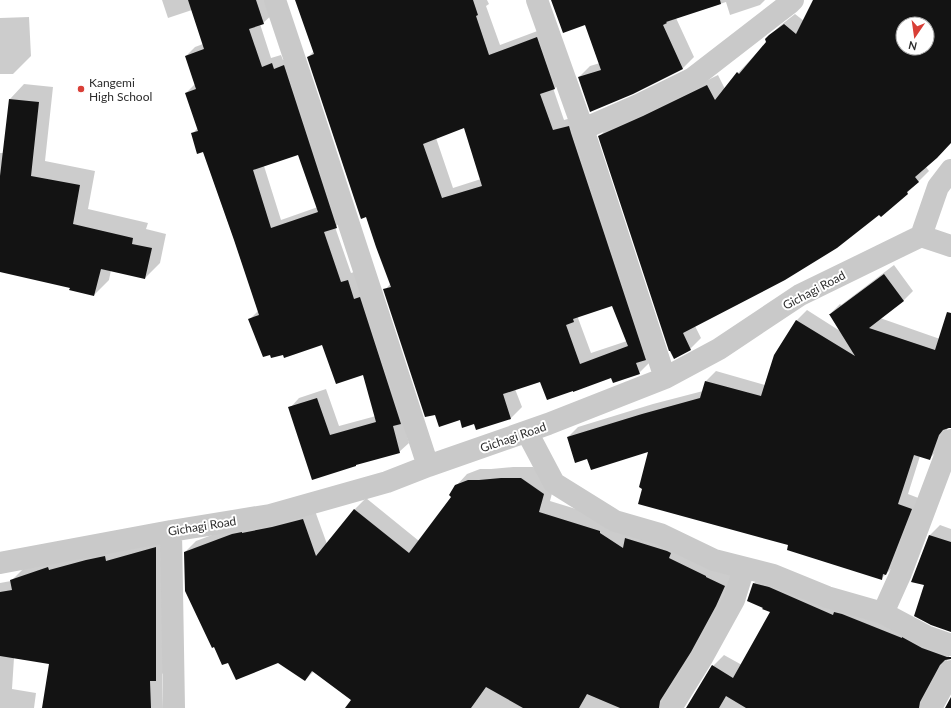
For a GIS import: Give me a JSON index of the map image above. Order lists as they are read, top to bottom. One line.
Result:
{"streets":{"street":["Gichagi Road"]},"places":["Kangemi High School"],"north":"bottom"}
